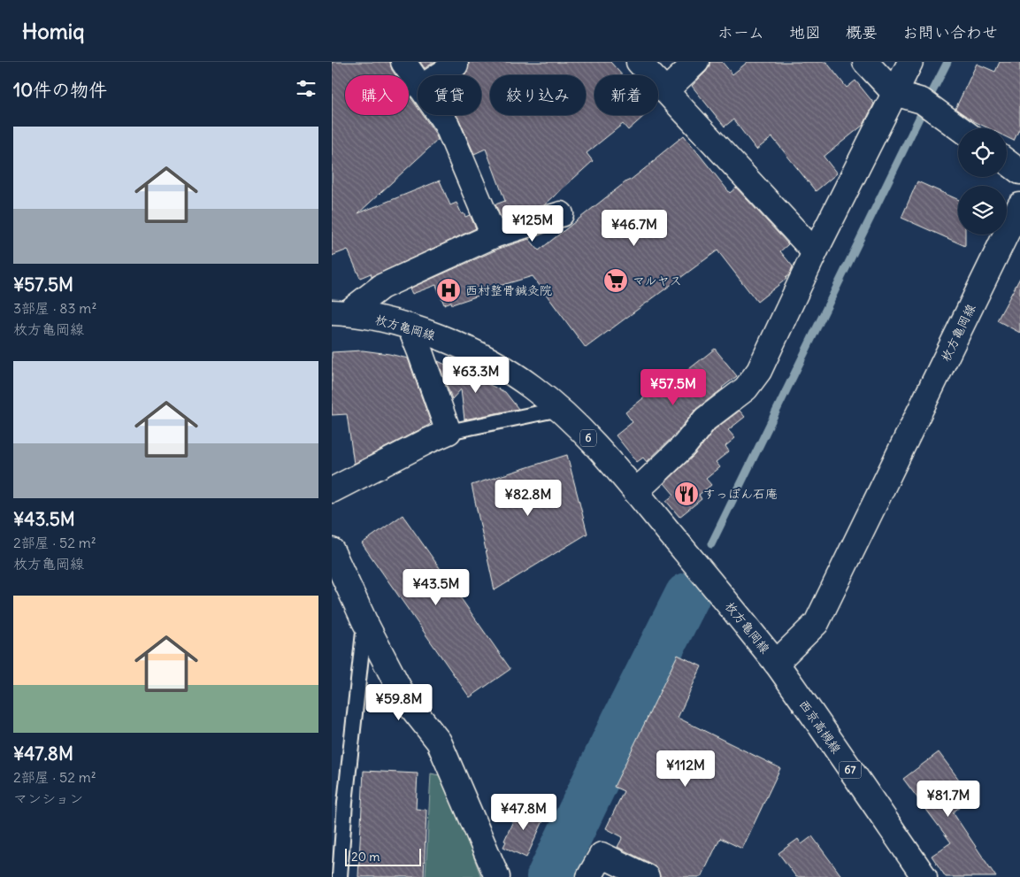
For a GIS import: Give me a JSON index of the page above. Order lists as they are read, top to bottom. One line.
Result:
{"streets":{"street":["枚方亀岡線","6","西京高槻線","67"]},"crossings":[["枚方亀岡線","西京高槻線"]],"places":{"supermarket":["マルヤス"],"hospital":["西村整骨鍼灸院"],"restaurant":["すっぽん石庵"]},"scale_bar":"20 m","page":{"header":"Homiq","nav":["ホーム","地図","概要","お問い合わせ"],"heading":"10件の物件","chip":["購入","賃貸","絞り込み","新着"],"list":[{"name":"¥57.5M","note":"3部屋 · 83 m² · 枚方亀岡線"},{"name":"¥43.5M","note":"2部屋 · 52 m² · 枚方亀岡線"},{"name":"¥47.8M","note":"2部屋 · 52 m² · マンション"}],"price":["¥125M","¥46.7M","¥63.3M","¥57.5M","¥82.8M","¥43.5M","¥59.8M","¥112M","¥81.7M","¥47.8M"],"scale":"20 m"}}
